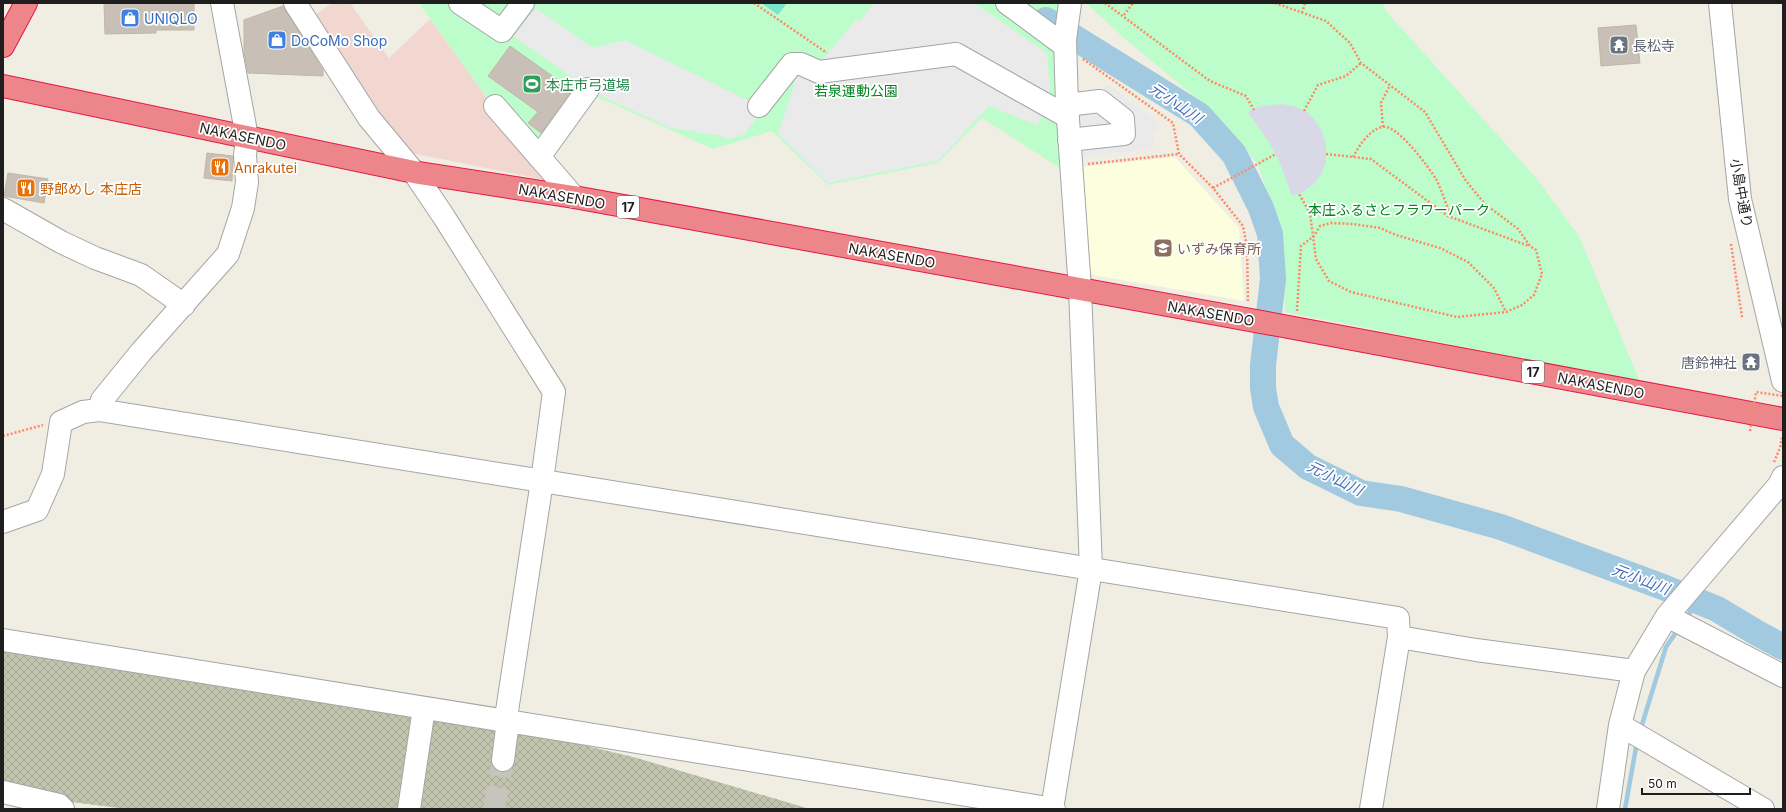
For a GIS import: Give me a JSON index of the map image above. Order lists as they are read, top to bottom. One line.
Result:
{"streets":{"highway":["NAKASENDO","17"],"street":["小島中通り"]},"water":["元小山川"],"parks":["若泉運動公園","本庄ふるさとフラワーパーク"],"places":{"shop":["UNIQLO","DoCoMo Shop"],"temple":["長松寺","唐鈴神社"],"sports":["本庄市弓道場"],"restaurant":["Anrakutei","野郎めし 本庄店"],"school or university":["いずみ保育所"]},"scale_bar":"50 m"}
